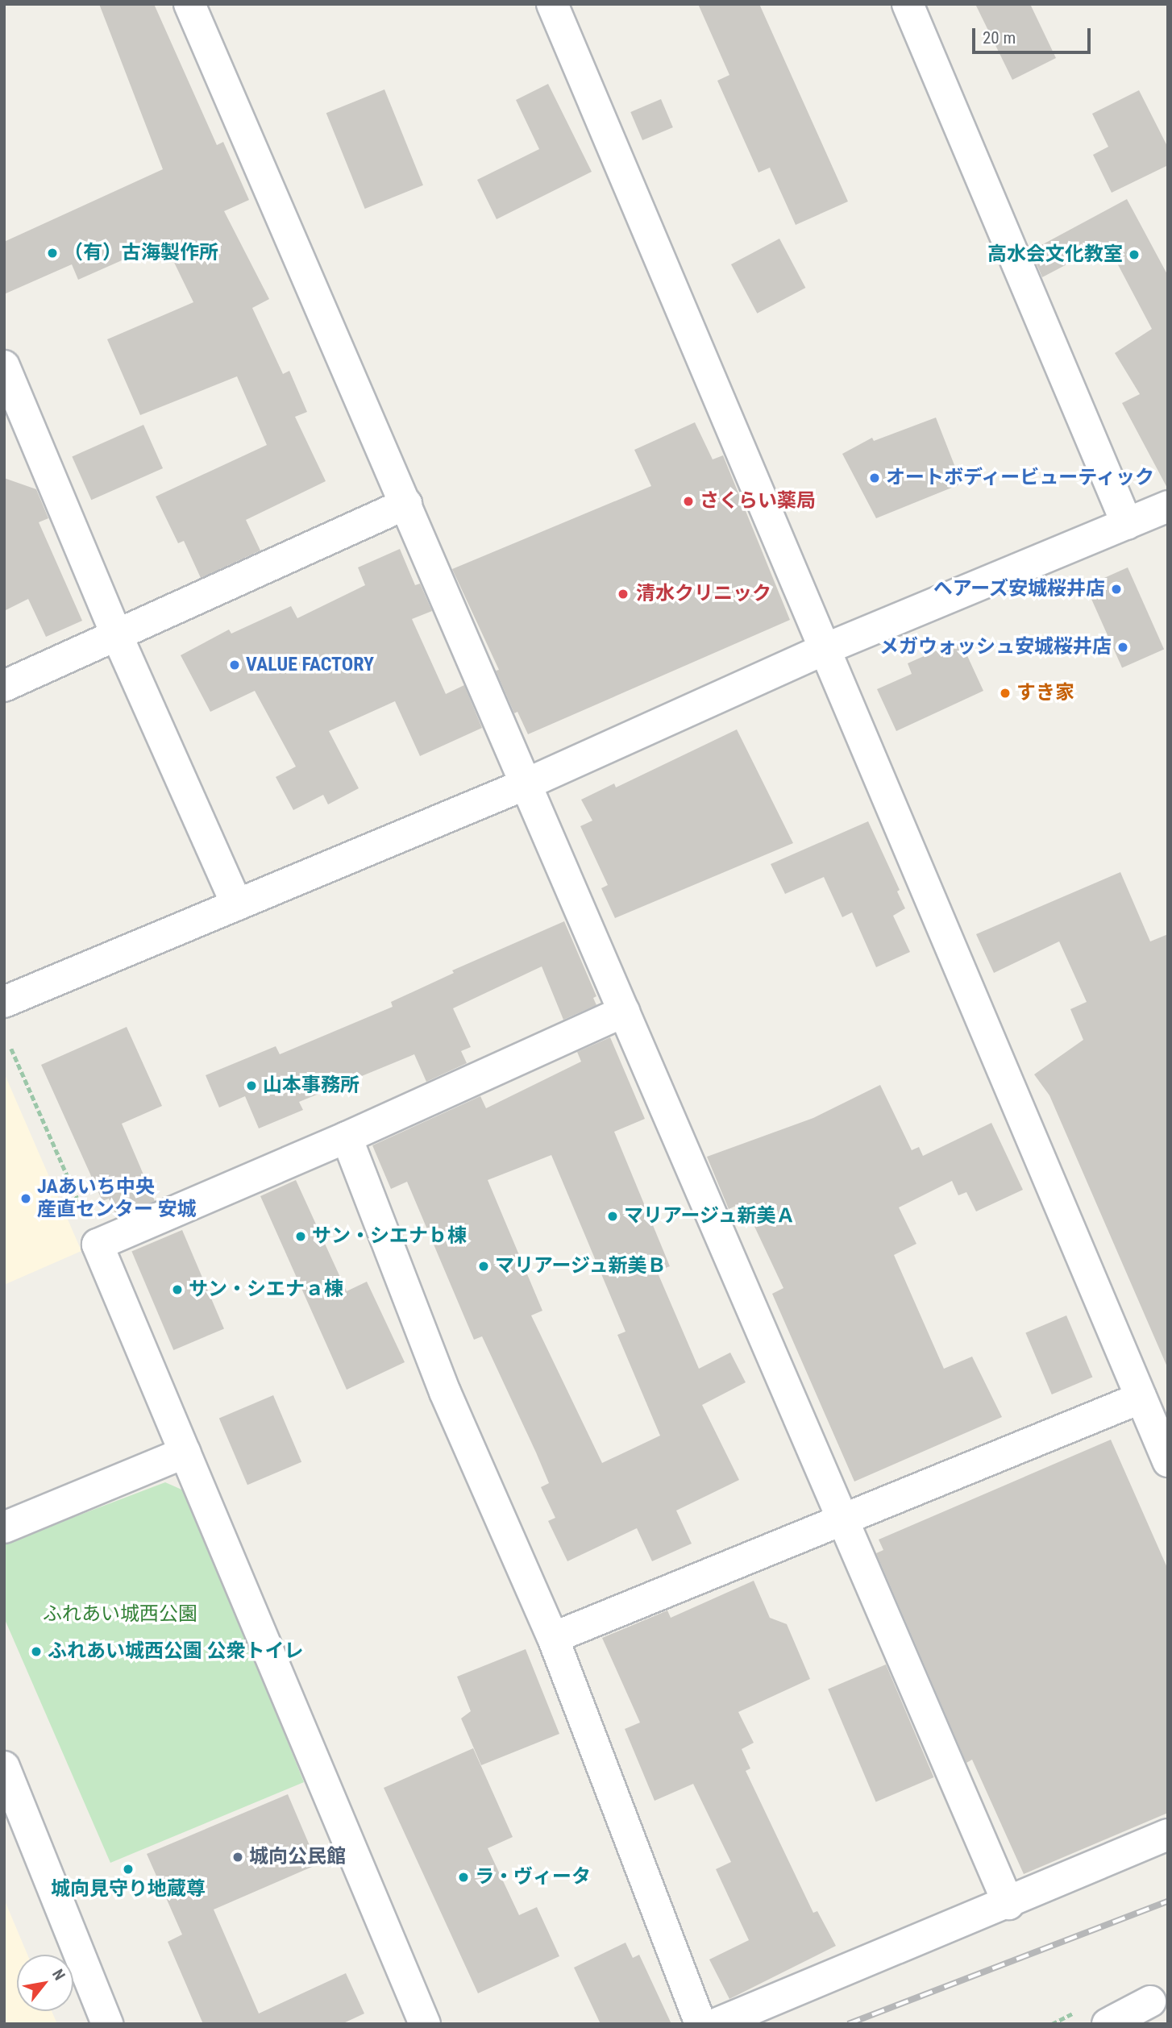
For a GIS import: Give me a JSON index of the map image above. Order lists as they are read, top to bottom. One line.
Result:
{"parks":["ふれあい城西公園"],"places":["（有）古海製作所","高水会文化教室","オートボディービューティック","さくらい薬局","ヘアーズ安城桜井店","清水クリニック","メガウォッシュ安城桜井店","VALUE FACTORY","すき家","山本事務所","JAあいち中央 産直センター 安城","マリアージュ新美Ａ","サン・シエナｂ棟","マリアージュ新美Ｂ","サン・シエナａ棟","ふれあい城西公園 公衆トイレ","城向公民館","城向見守り地蔵尊","ラ・ヴィータ"],"scale_bar":"20 m","north":"top right"}
